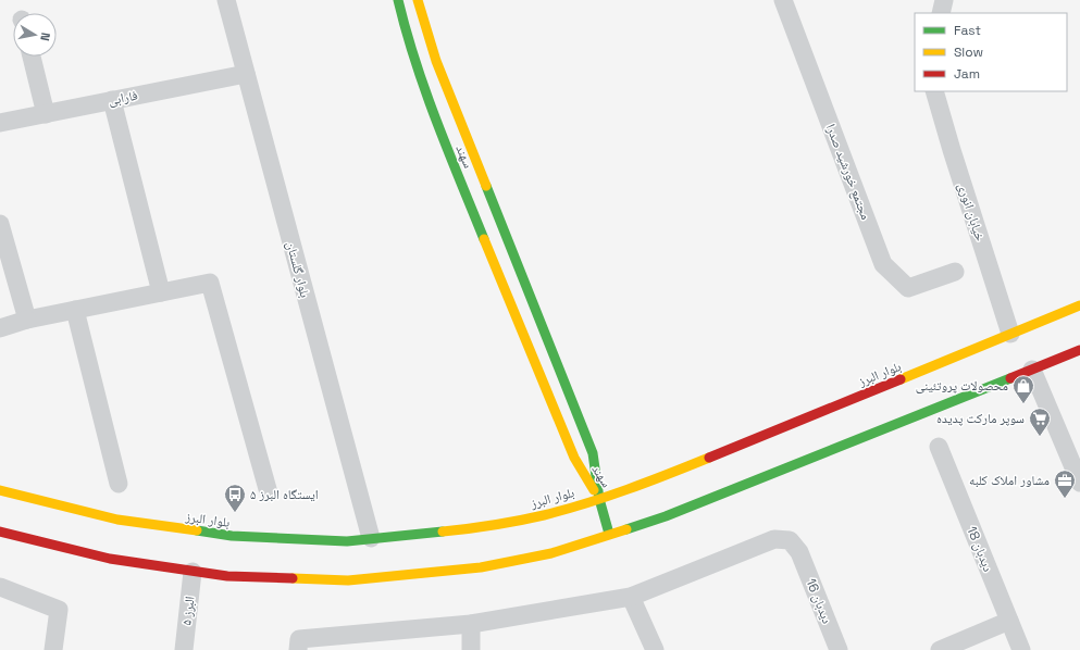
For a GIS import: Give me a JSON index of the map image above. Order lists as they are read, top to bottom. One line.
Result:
{"streets":{"main road":["سهند","بلوار البرز"],"street":["فارابی","مجتمع خورشید صدرا","خیابان انوری","بلوار گلستان","دیدبان 18","دیدبان 16","البرز ۵"]},"crossings":[["فارابی","بلوار گلستان"],["سهند","بلوار البرز"],["خیابان انوری","بلوار البرز"],["بلوار گلستان","بلوار البرز"]],"places":{"shop":["محصولات پروتئینی"],"supermarket":["سوپر مارکت پدیده"],"office":["مشاور املاک کلبه"],"bus stop":["ایستگاه البرز ۵"]},"legend":["Fast","Slow","Jam"],"north":"right"}
